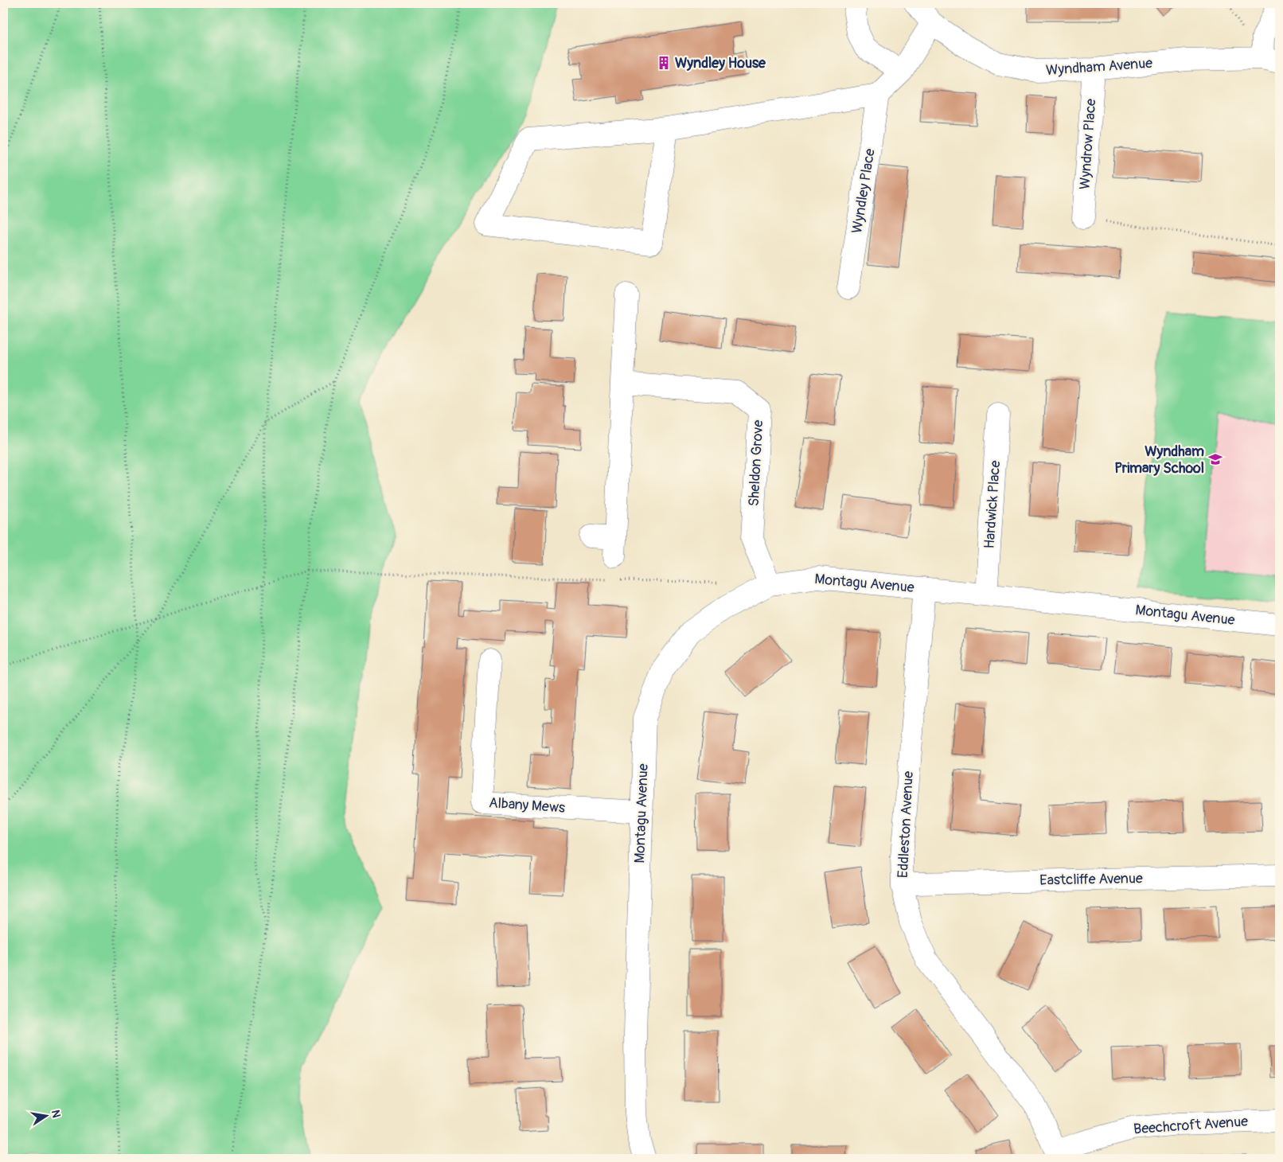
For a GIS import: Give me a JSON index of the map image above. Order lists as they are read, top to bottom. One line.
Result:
{"streets":{"street":["Wyndham Avenue","Wyndrow Place","Wyndley Place","Sheldon Grove","Hardwick Place","Montagu Avenue","Albany Mews","Eddleston Avenue","Eastcliffe Avenue","Beechcroft Avenue"]},"crossings":[["Wyndham Avenue","Wyndrow Place"],["Sheldon Grove","Montagu Avenue"],["Hardwick Place","Montagu Avenue"],["Montagu Avenue","Albany Mews"],["Montagu Avenue","Eddleston Avenue"],["Eddleston Avenue","Eastcliffe Avenue"],["Eddleston Avenue","Beechcroft Avenue"]],"places":{"building":["Wyndley House"],"school or university":["Wyndham Primary School"]},"north":"right"}
